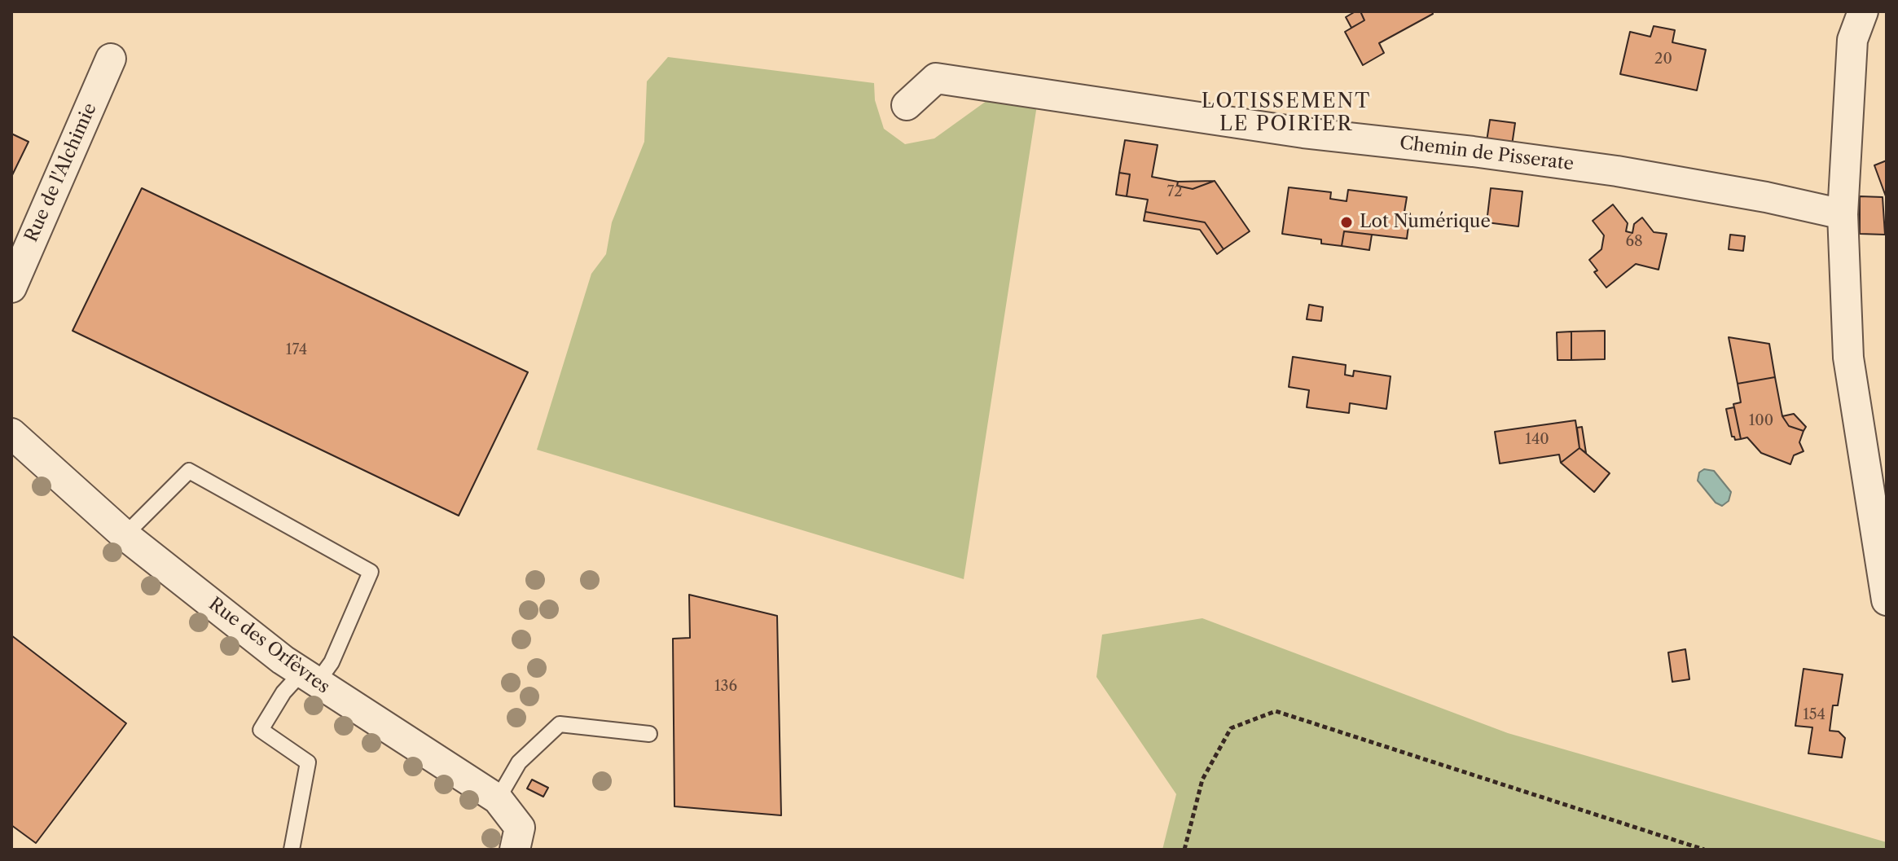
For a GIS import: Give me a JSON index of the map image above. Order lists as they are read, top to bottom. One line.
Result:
{"streets":{"street":["Chemin de Pisserate","Rue de l'Alchimie","Rue des Orfèvres"]},"districts":["LOTISSEMENT LE POIRIER"],"places":["Lot Numérique"],"house_numbers":["20","72","68","174","100","140","136","154"]}
